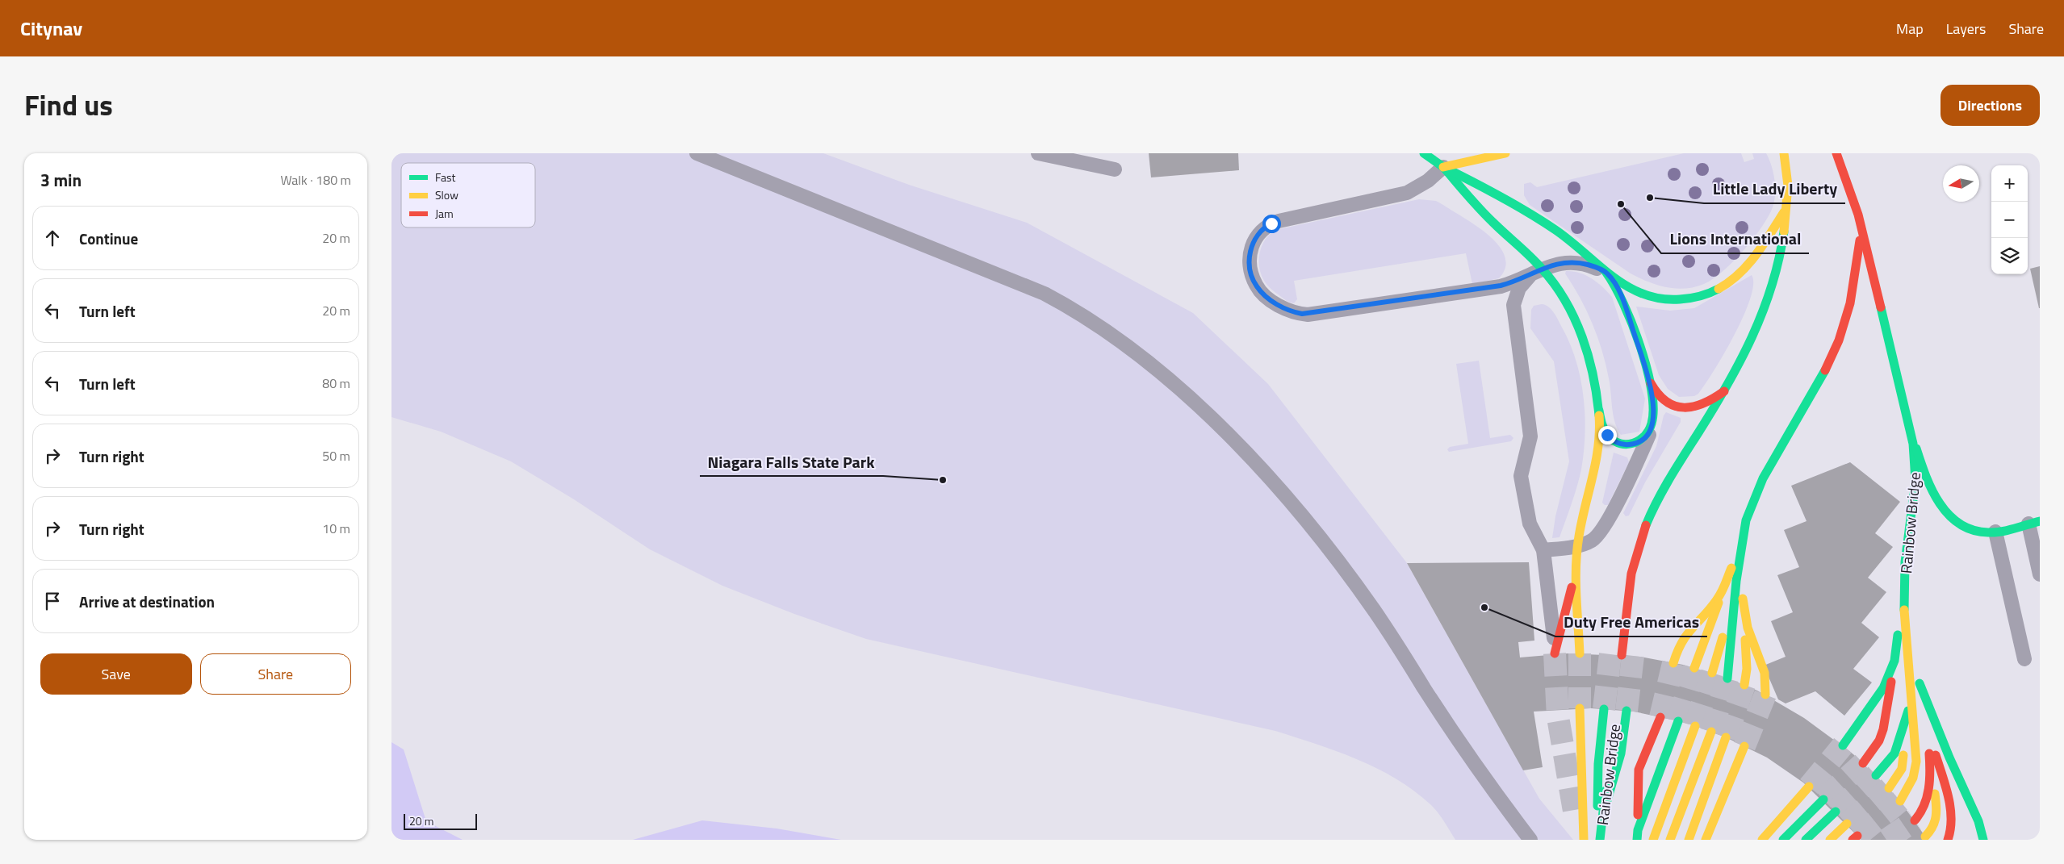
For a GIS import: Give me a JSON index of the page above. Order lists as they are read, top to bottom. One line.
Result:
{"streets":{"main road":["Rainbow Bridge"]},"places":["Little Lady Liberty","Lions International","Niagara Falls State Park","Duty Free Americas"],"legend":["Fast","Slow","Jam"],"scale_bar":"20 m","north":"left","page":{"header":"Citynav","nav":["Map","Layers","Share"],"title":"Find us","buttons":["Directions",["Save","Share"]],"heading":["3 min","Walk · 180 m"],"map_buttons":["+","−"],"list":[["Continue","20 m"],["Turn left","20 m"],["Turn left","80 m"],["Turn right","50 m"],["Turn right","10 m"],"Arrive at destination"],"scale":"20 m"}}
